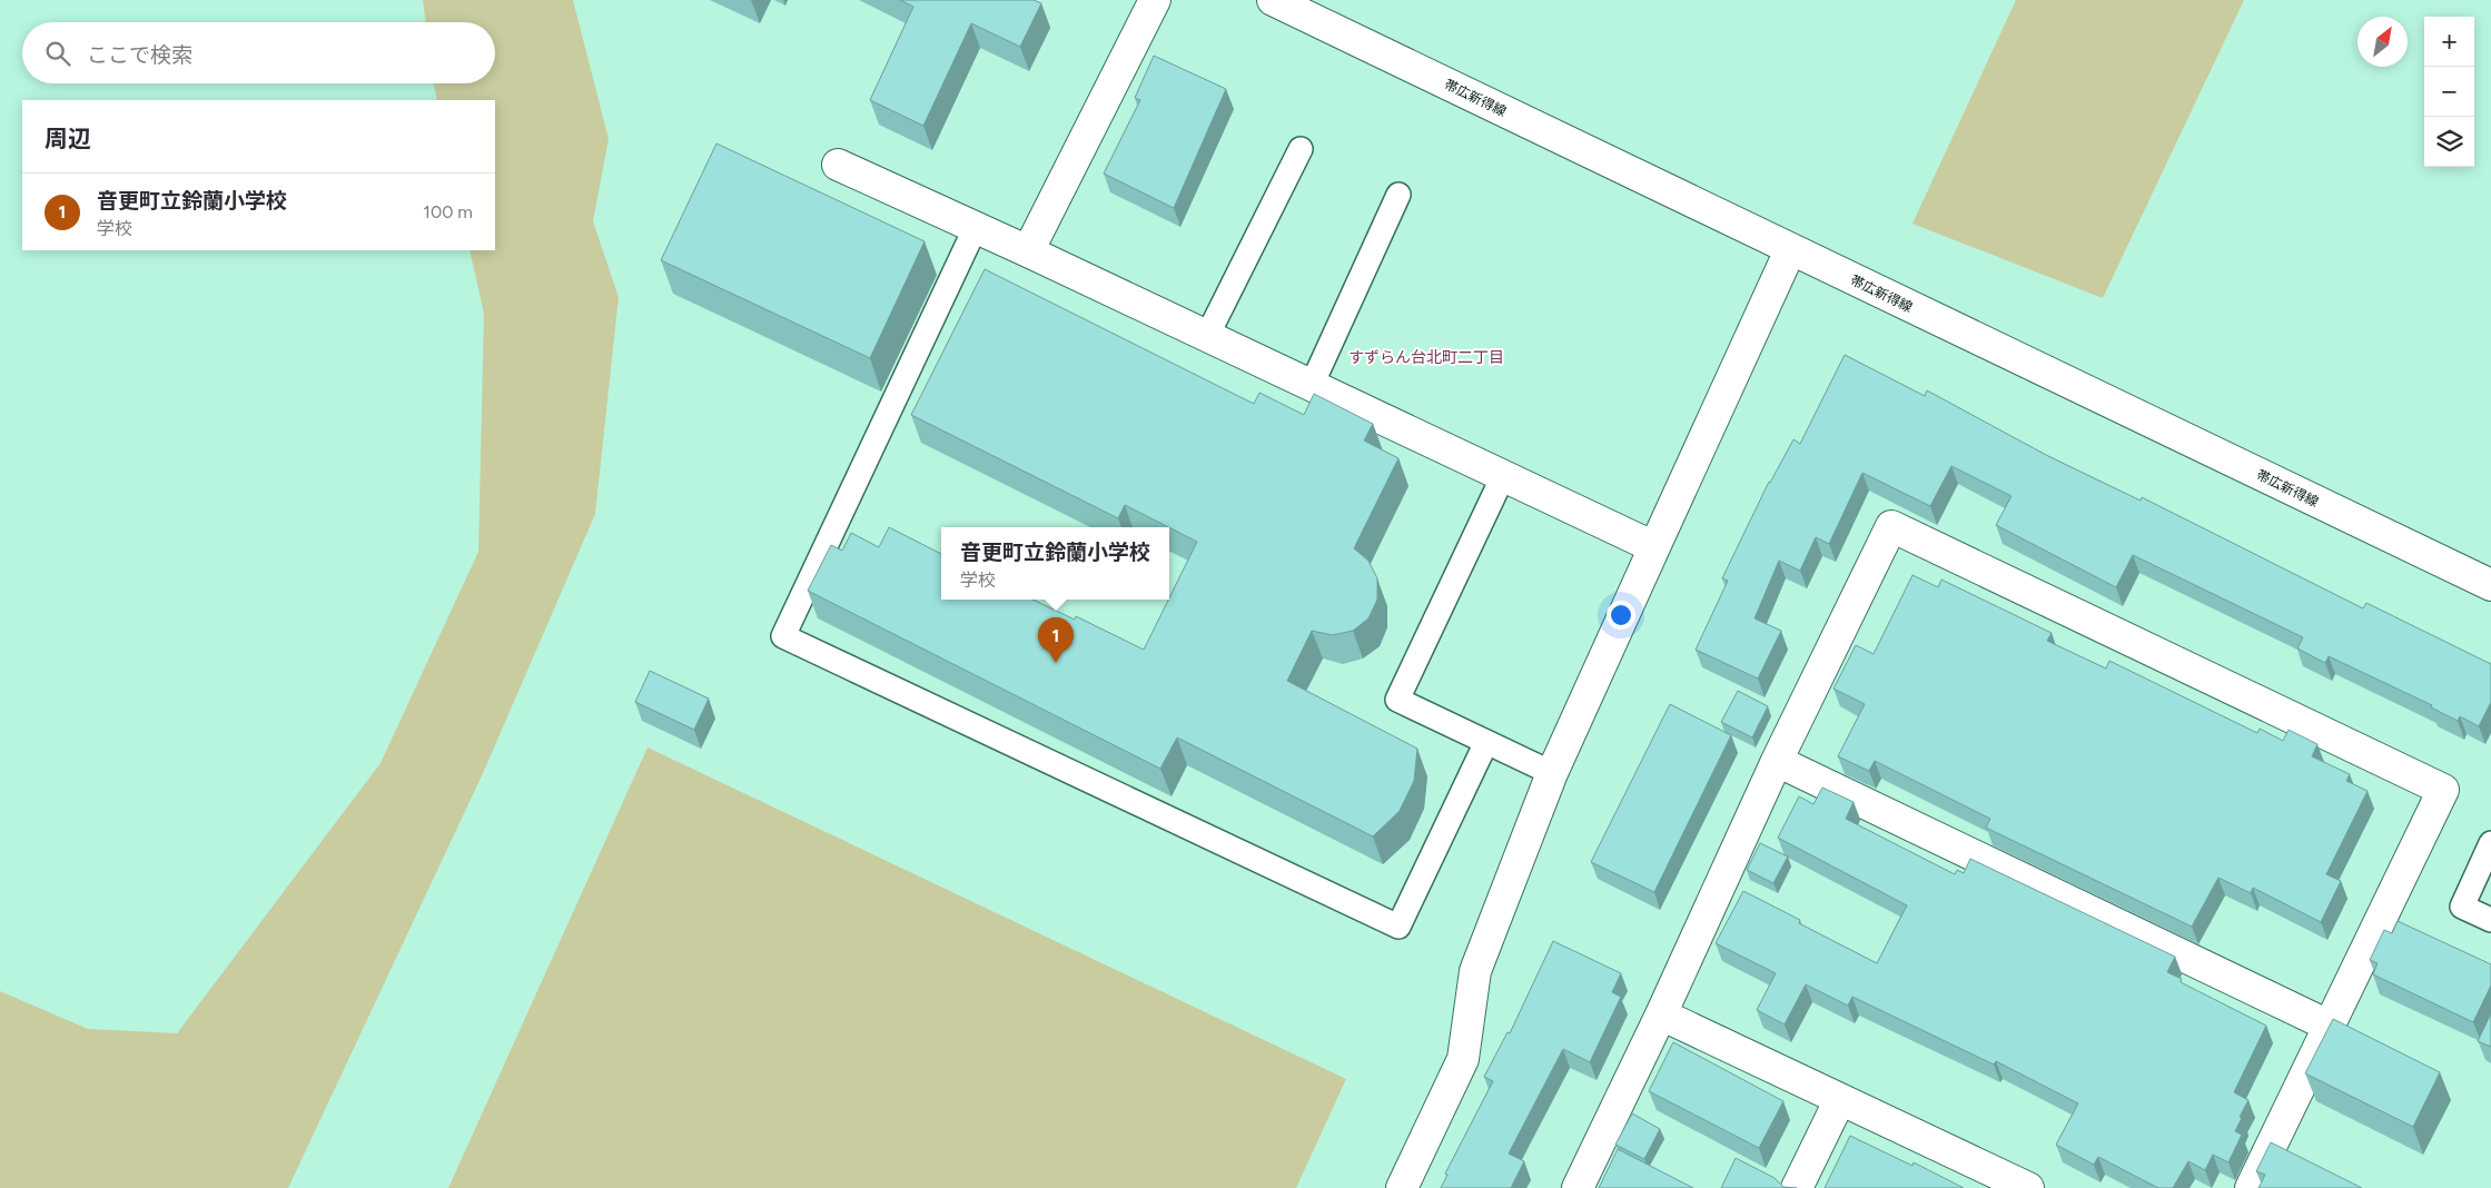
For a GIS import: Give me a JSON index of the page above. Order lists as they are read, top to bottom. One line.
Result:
{"streets":{"street":["帯広新得線"]},"districts":["すずらん台北町二丁目"],"north":"top right","page":{"map_buttons":["+","−"],"search":"ここで検索","heading":"周辺","list":[{"mark":"1","name":"音更町立鈴蘭小学校","note":"学校","value":"100 m"}],"popup":["音更町立鈴蘭小学校","学校"],"pins":"1"}}
